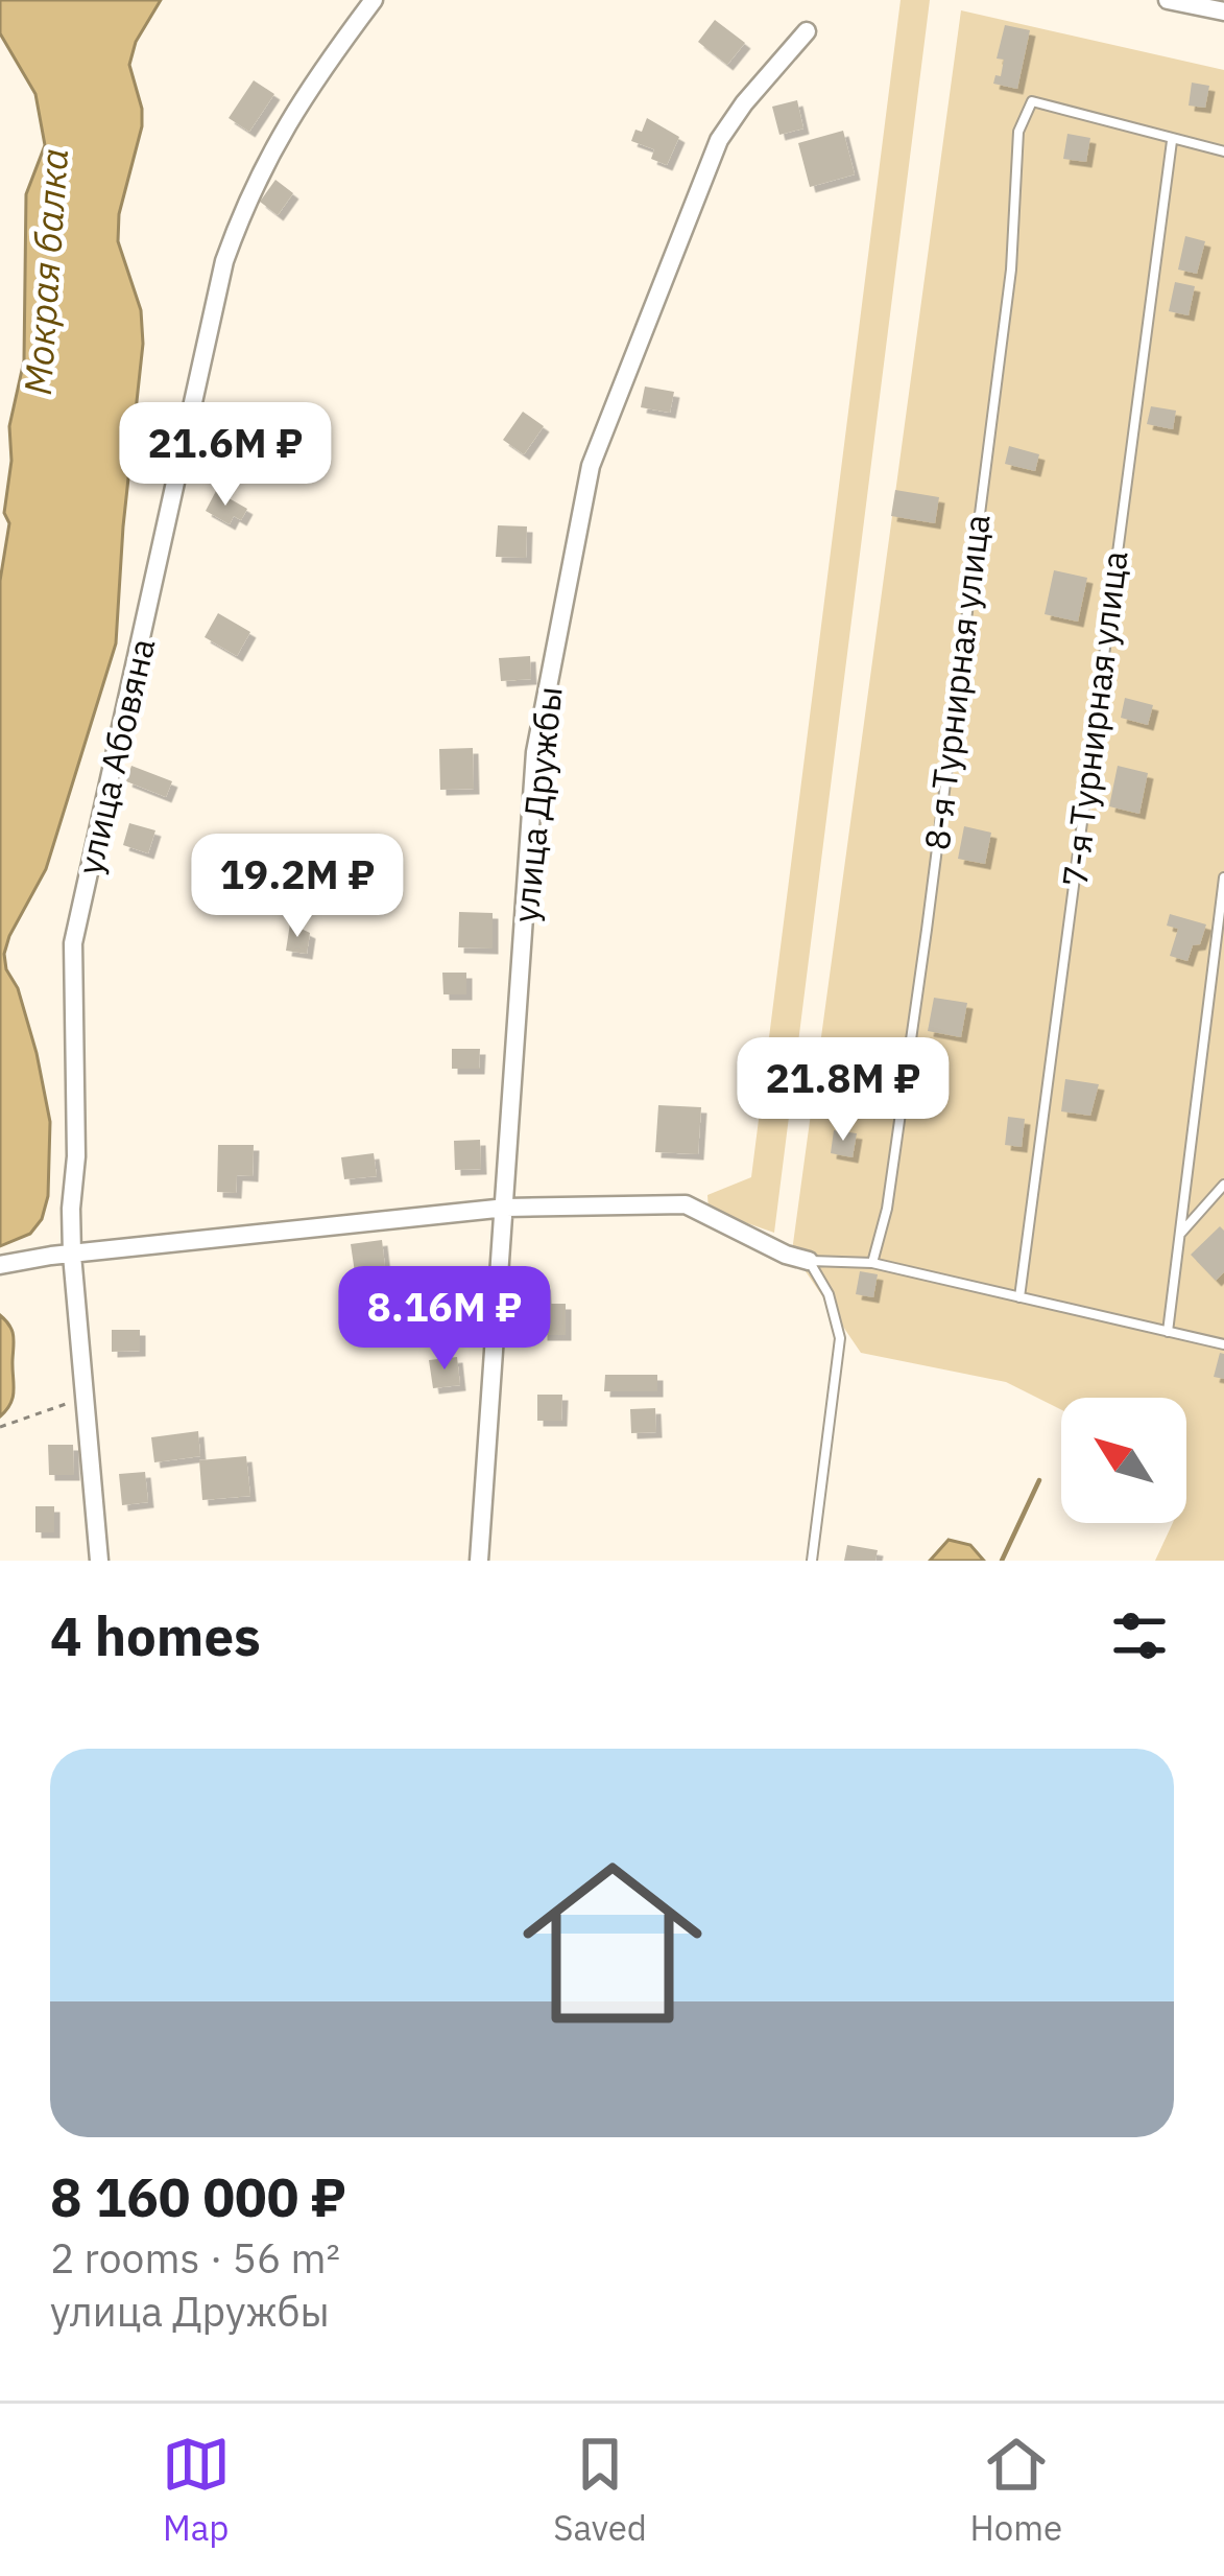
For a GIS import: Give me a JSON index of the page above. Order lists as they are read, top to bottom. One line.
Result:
{"streets":{"street":["улица Абовяна","улица Дружбы"],"lane":["8-я Турнирная улица","7-я Турнирная улица"]},"crossings":[["8-я Турнирная улица","7-я Турнирная улица"]],"water":["Мокрая балка"],"north":"top left","page":{"price":["21.6M ₽","19.2M ₽","21.8M ₽","8.16M ₽"],"heading":"4 homes","list":[{"name":"8 160 000 ₽","note":"2 rooms · 56 m² · улица Дружбы"}],"tabs":["Map","Saved","Home"]}}
